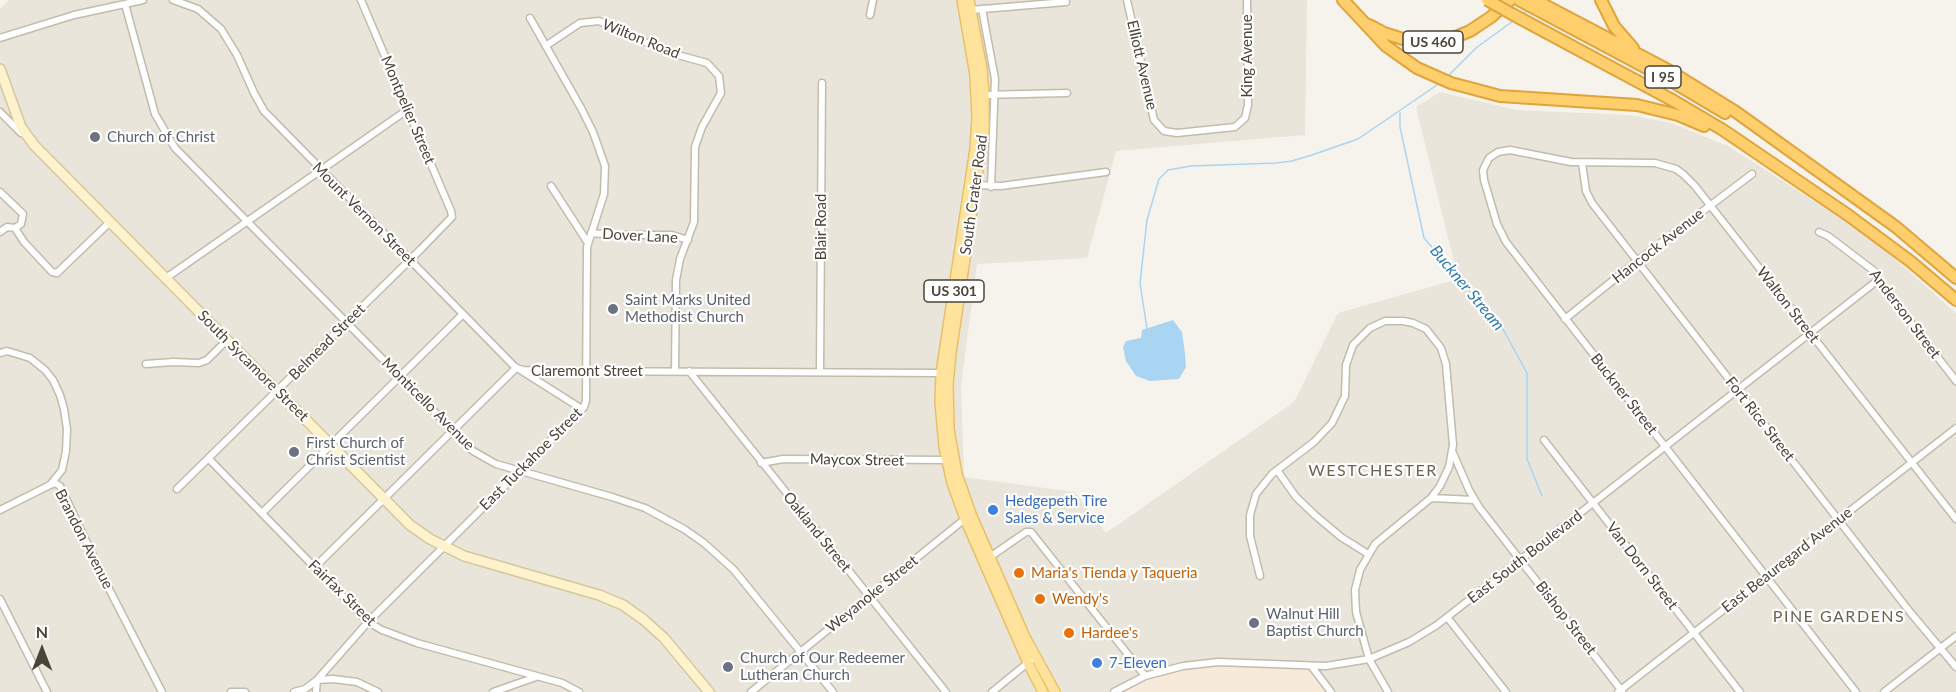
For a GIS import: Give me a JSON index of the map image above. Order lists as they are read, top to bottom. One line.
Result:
{"streets":{"highway":["US 460","I 95"],"main road":["South Crater Road","US 301","South Sycamore Street"],"street":["Wilton Road","King Avenue","Elliott Avenue","Montpelier Street","Mount Vernon Street","Blair Road","Dover Lane","Hancock Avenue","Walton Street","Anderson Street","Belmead Street","Claremont Street","Buckner Street","Monticello Avenue","Fort Rice Street","East Tuckahoe Street","Maycox Street","Oakland Street","Brandon Avenue","East South Boulevard","East Beauregard Avenue","Van Dorn Street","Fairfax Street","Weyanoke Street","Bishop Street"]},"crossings":[["Wilton Road","Dover Lane"],["Wilton Road","Claremont Street"],["Wilton Road","East Tuckahoe Street"],["King Avenue","Elliott Avenue"],["Montpelier Street","Belmead Street"],["South Crater Road","Claremont Street"],["South Crater Road","Maycox Street"],["South Crater Road","Weyanoke Street"],["Mount Vernon Street","Belmead Street"],["Mount Vernon Street","Claremont Street"],["Mount Vernon Street","East Tuckahoe Street"],["Blair Road","Claremont Street"],["Dover Lane","East Tuckahoe Street"],["Hancock Avenue","Walton Street"],["Hancock Avenue","Buckner Street"],["Hancock Avenue","Fort Rice Street"],["Walton Street","Buckner Street"],["Walton Street","Fort Rice Street"],["Walton Street","East South Boulevard"],["Walton Street","East Beauregard Avenue"],["Anderson Street","East South Boulevard"],["Belmead Street","South Sycamore Street"],["Belmead Street","Monticello Avenue"],["Belmead Street","Fairfax Street"],["South Sycamore Street","Claremont Street"],["South Sycamore Street","East Tuckahoe Street"],["Claremont Street","Monticello Avenue"],["Claremont Street","East Tuckahoe Street"],["Claremont Street","Oakland Street"],["Claremont Street","Fairfax Street"],["Buckner Street","Fort Rice Street"],["Buckner Street","East South Boulevard"],["Buckner Street","East Beauregard Avenue"],["Monticello Avenue","East Tuckahoe Street"],["Monticello Avenue","Weyanoke Street"],["Fort Rice Street","East South Boulevard"],["Fort Rice Street","East Beauregard Avenue"],["East Tuckahoe Street","Fairfax Street"],["Maycox Street","Oakland Street"],["Oakland Street","Weyanoke Street"],["East South Boulevard","Van Dorn Street"],["East South Boulevard","Bishop Street"],["East Beauregard Avenue","Van Dorn Street"],["East Beauregard Avenue","Bishop Street"]],"districts":["WESTCHESTER","PINE GARDENS"],"water":["Buckner Stream"],"places":["Church of Christ","Saint Marks United Methodist Church","First Church of Christ Scientist","Hedgepeth Tire Sales & Service","Maria's Tienda y Taqueria","Wendy's","Walnut Hill Baptist Church","Hardee's","7-Eleven","Church of Our Redeemer Lutheran Church"],"north":"top"}
